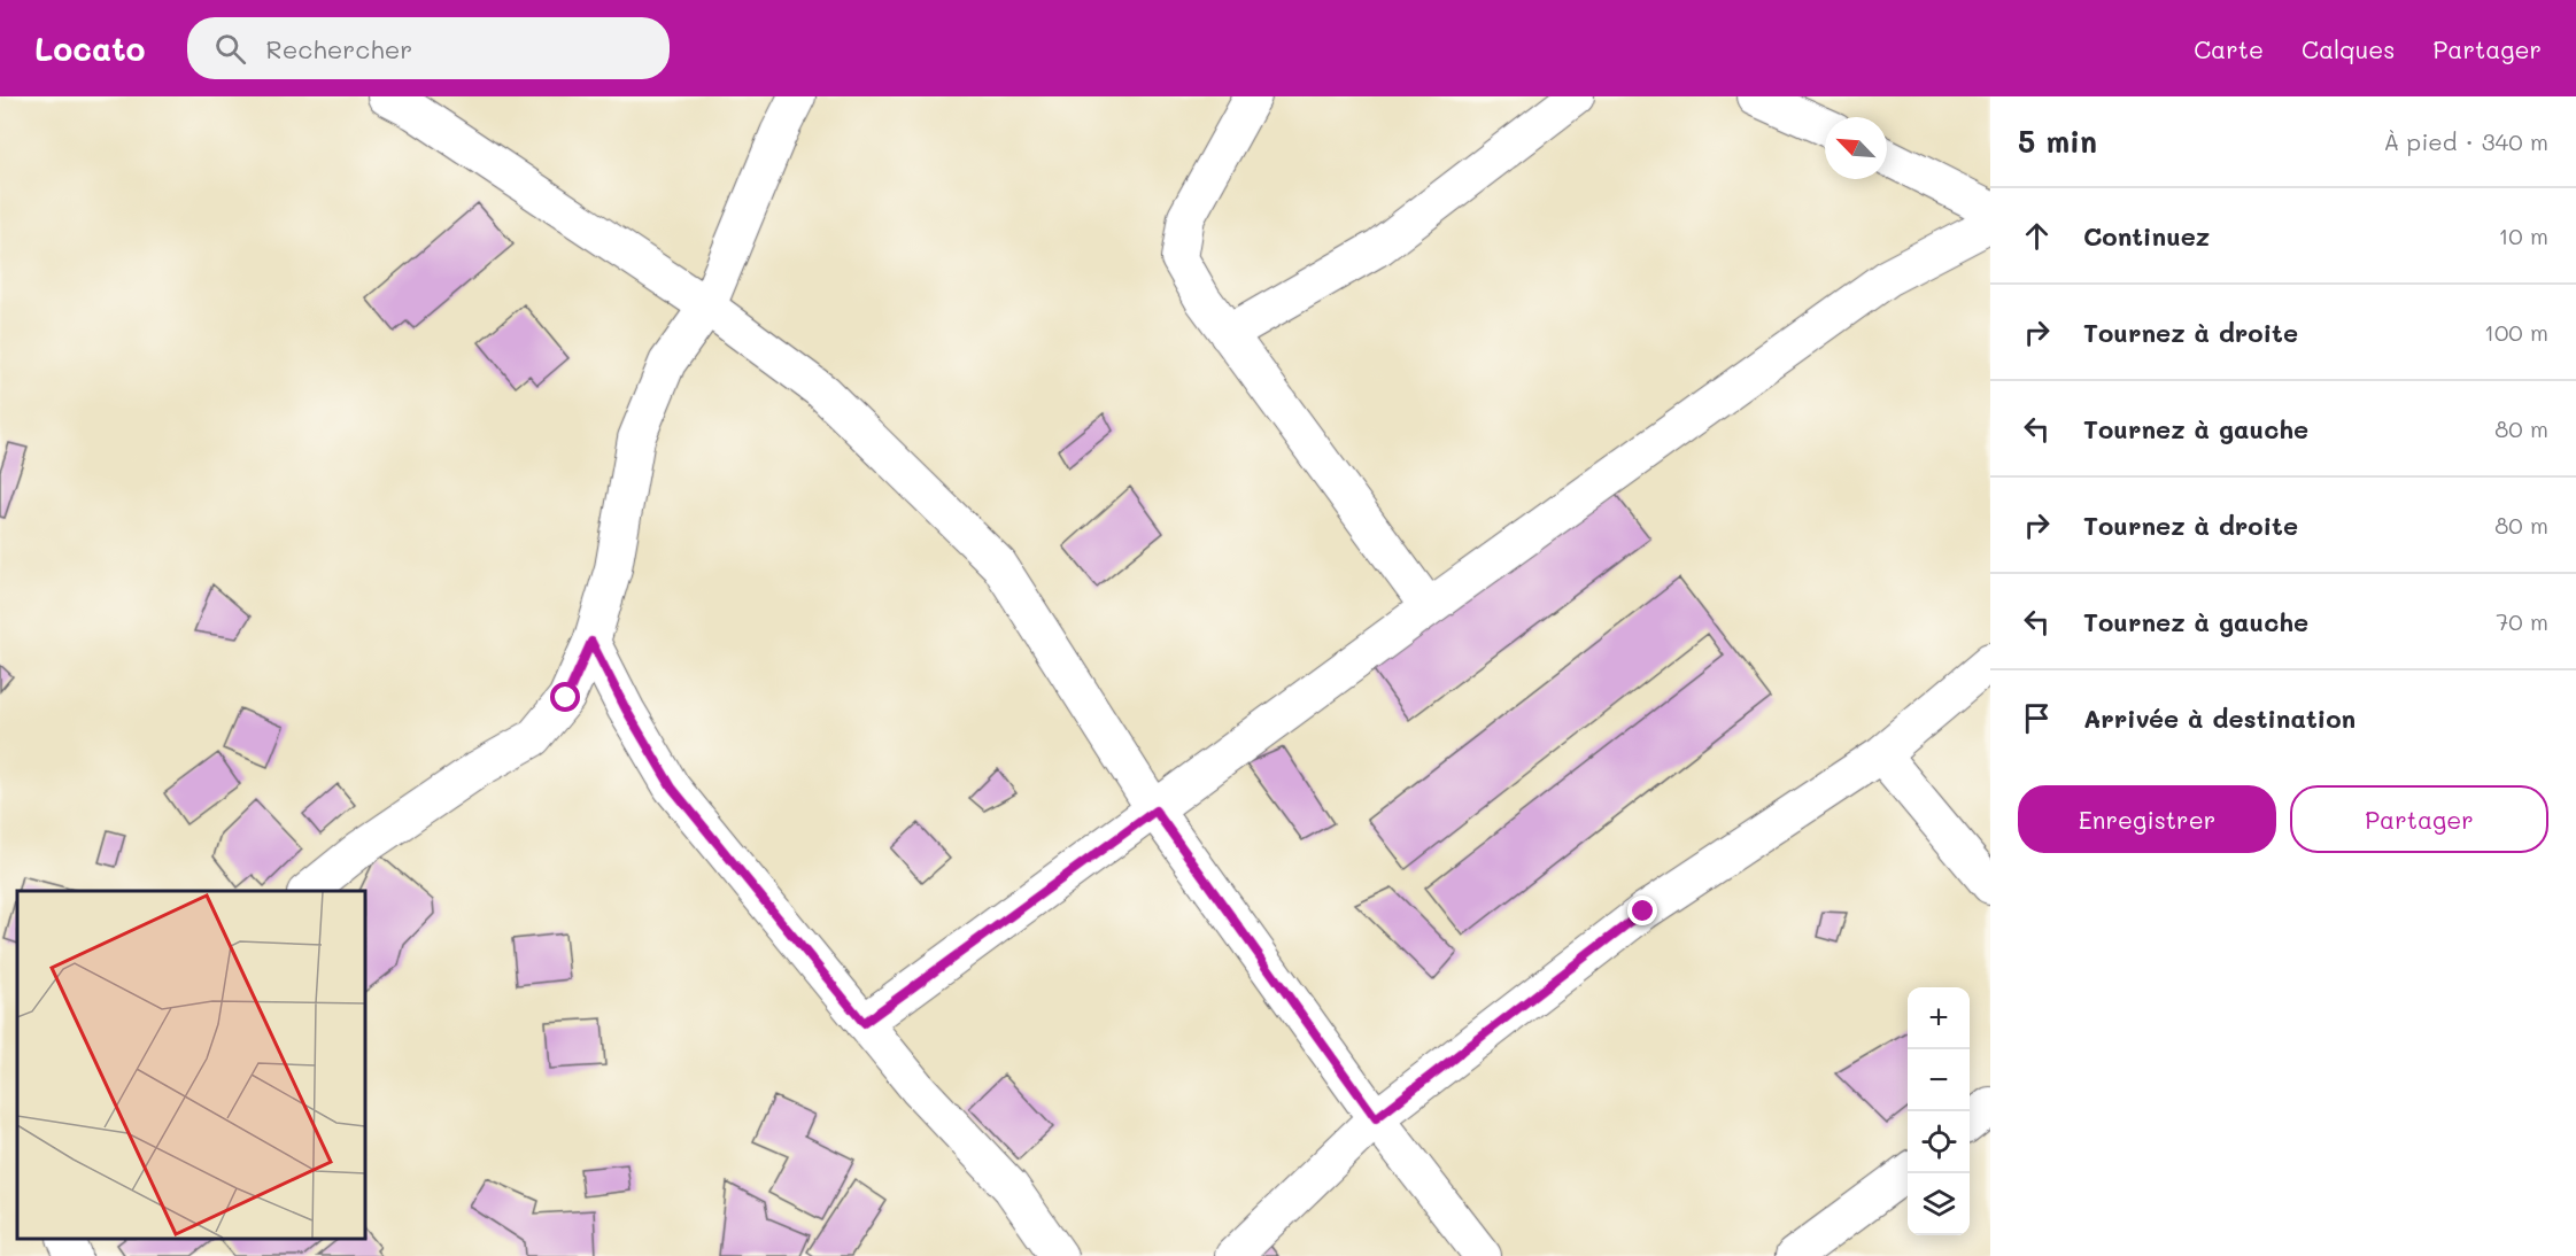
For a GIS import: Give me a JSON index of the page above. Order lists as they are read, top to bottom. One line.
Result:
{"north":"top left","page":{"header":"Locato","search":"Rechercher","nav":["Carte","Calques","Partager"],"heading":["5 min","À pied · 340 m"],"list":[["Continuez","10 m"],["Tournez à droite","100 m"],["Tournez à gauche","80 m"],["Tournez à droite","80 m"],["Tournez à gauche","70 m"],"Arrivée à destination"],"buttons":["Enregistrer","Partager"],"map_buttons":["+","−"]}}
